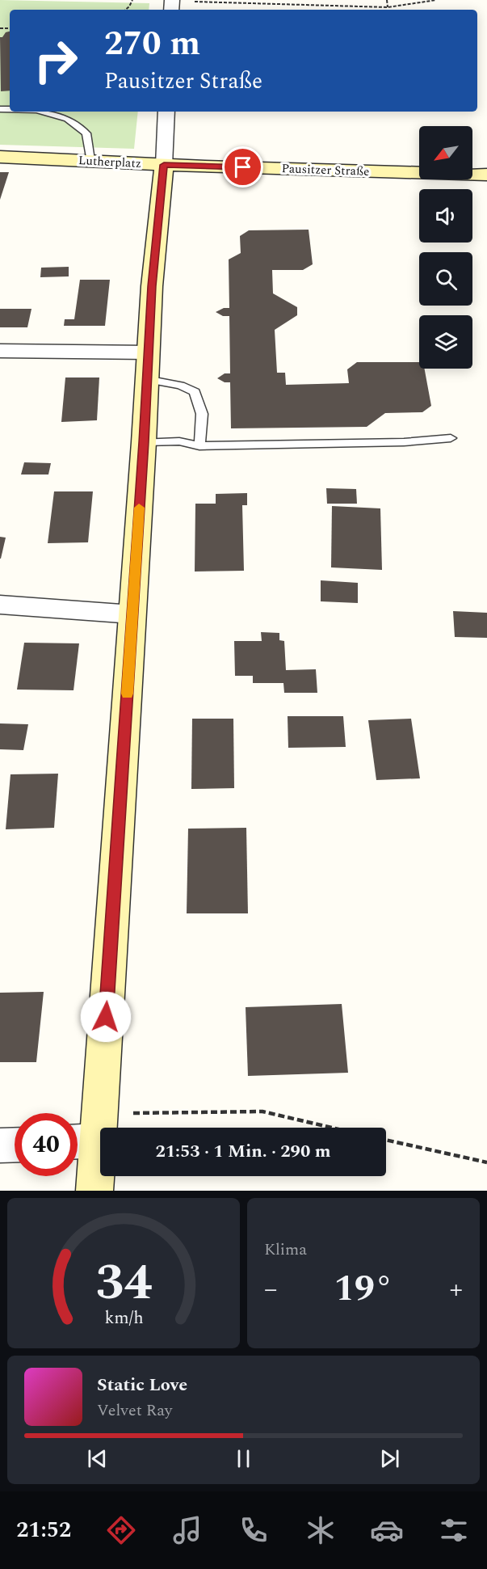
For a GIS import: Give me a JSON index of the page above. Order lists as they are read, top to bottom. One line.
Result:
{"streets":{"street":["Lutherplatz","Pausitzer Straße"]},"crossings":[["Lutherplatz","Pausitzer Straße"]],"north":"bottom left","page":{"turn":["270 m","Pausitzer Straße"],"limit":"40","trip":"21:53 · 1 Min. · 290 m","tile":"Klima","heat":["−","19°","+"],"song":["Static Love","Velvet Ray"],"tabs":"21:52","gauge":["34","km/h"]}}
